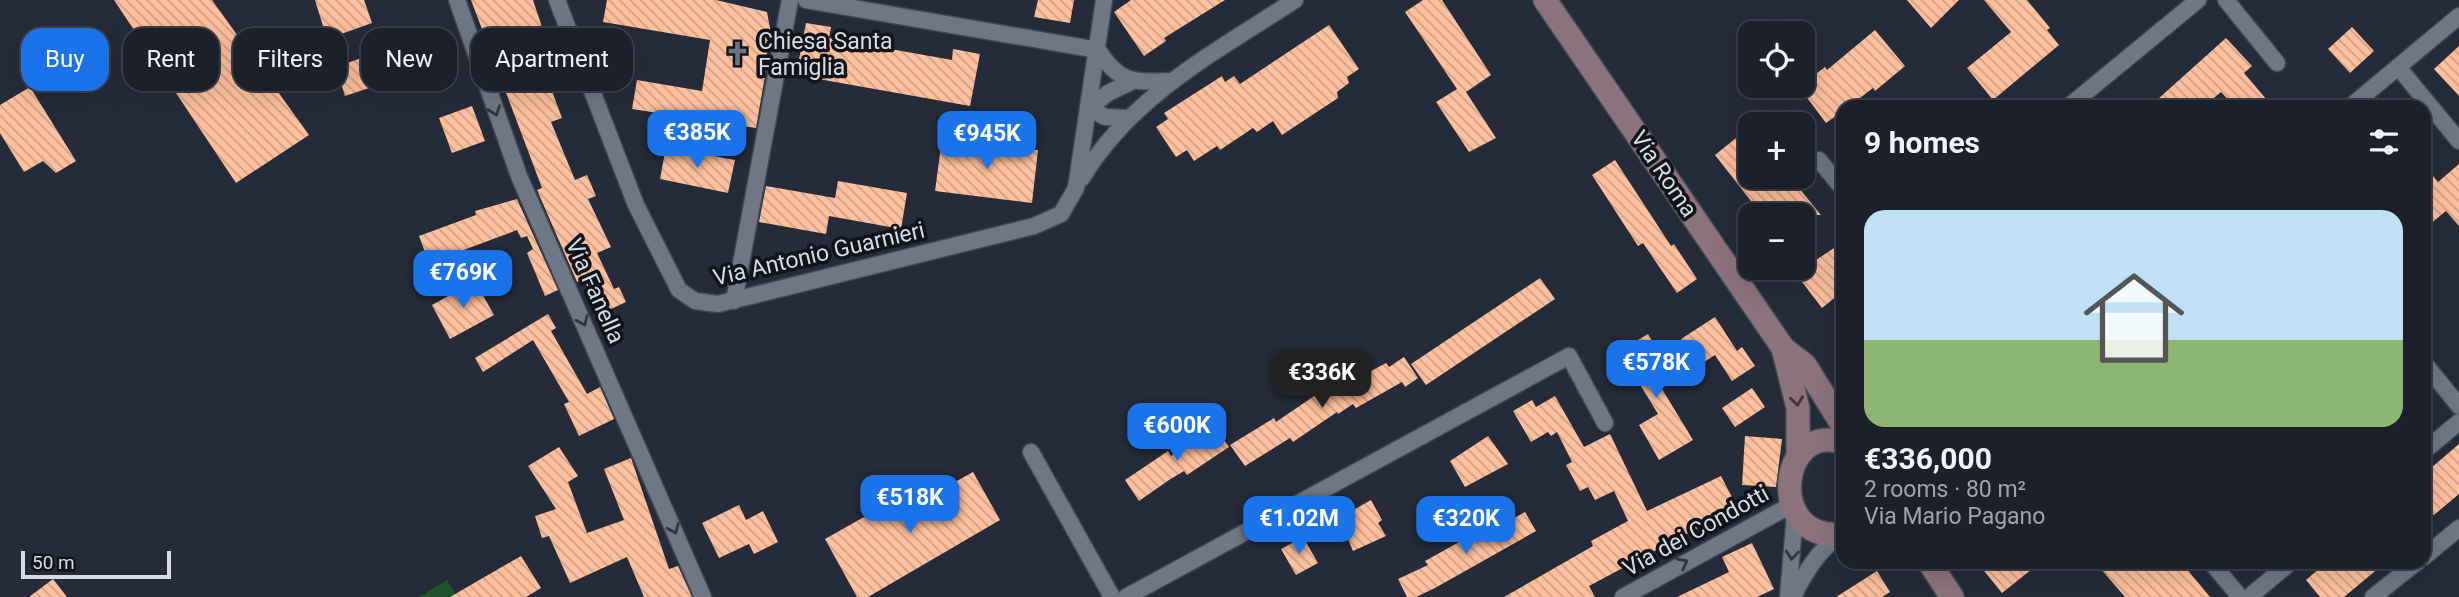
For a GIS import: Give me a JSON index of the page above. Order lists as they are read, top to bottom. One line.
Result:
{"streets":{"main road":["Via Roma"],"street":["Via Antonio Guarnieri","Via Fanella","Via dei Condotti"]},"crossings":[["Via Roma","Via dei Condotti"]],"one_way":["Via Fanella","Via dei Condotti"],"places":{"church":["Chiesa Santa Famiglia"]},"scale_bar":"50 m","page":{"map_buttons":["+","−"],"chip":["Buy","Rent","Filters","New","Apartment"],"heading":"9 homes","price":["€385K","€945K","€769K","€578K","€336K","€600K","€518K","€1.02M","€320K"],"list":[{"name":"€336,000","note":"2 rooms · 80 m² · Via Mario Pagano"}],"scale":"50 m"}}
